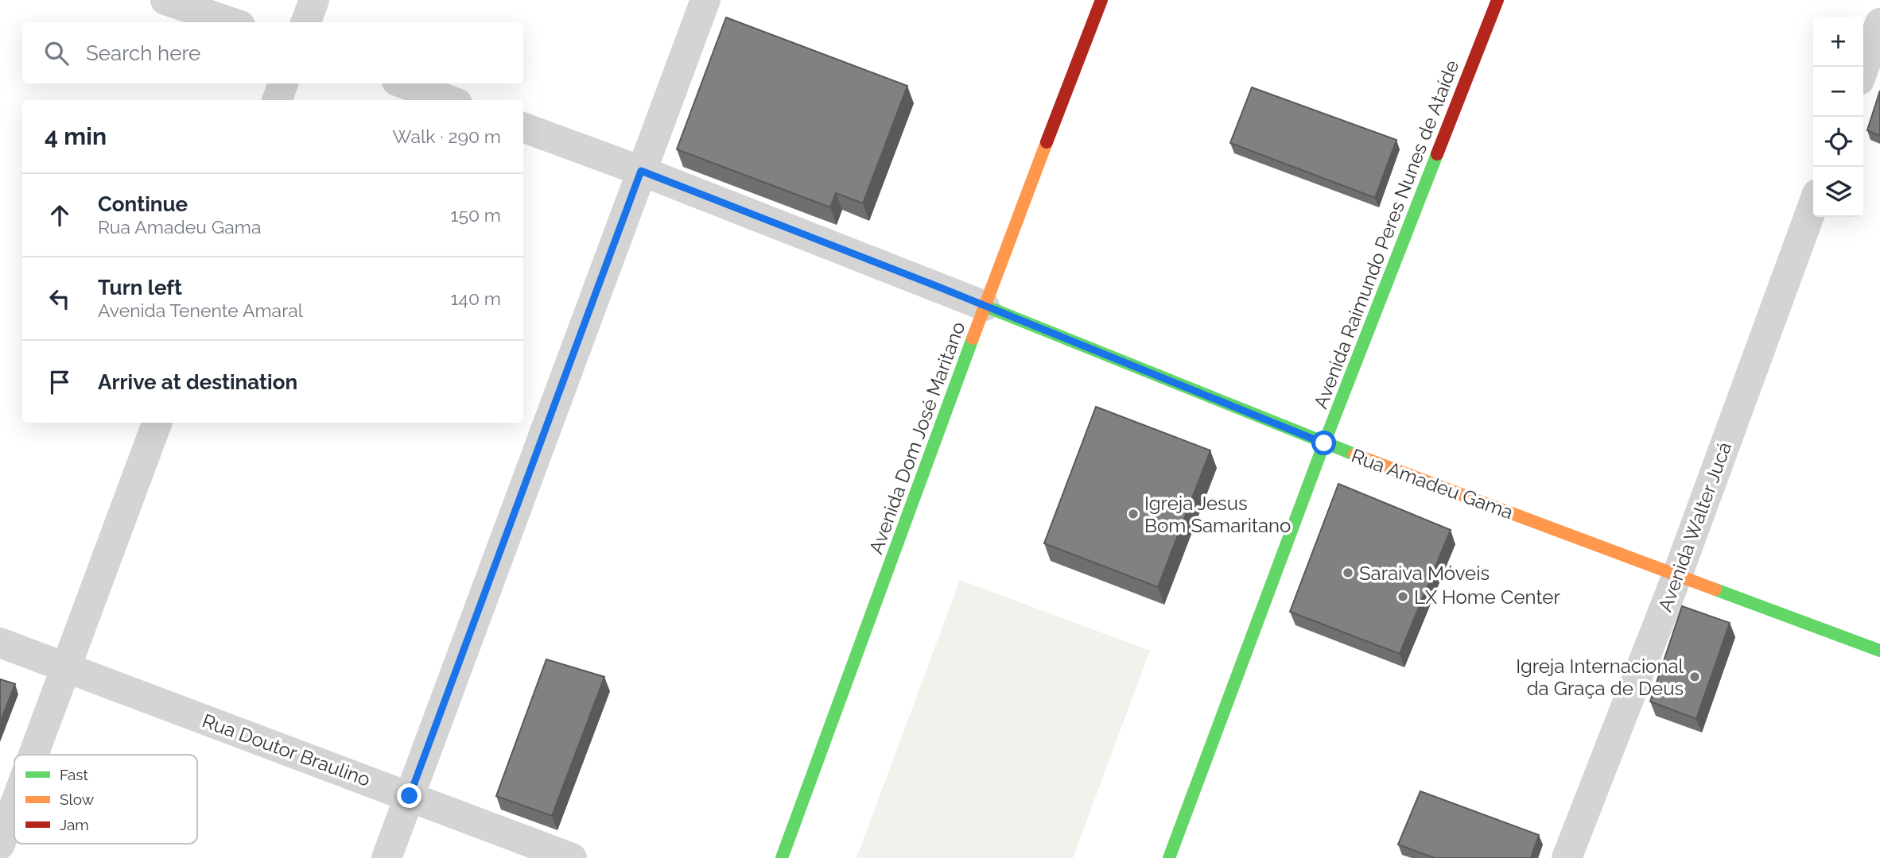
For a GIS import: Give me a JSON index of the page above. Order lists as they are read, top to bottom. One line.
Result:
{"streets":{"street":["Avenida Raimundo Peres Nunes de Ataíde","Avenida Dom José Maritano","Rua Amadeu Gama","Avenida Walter Jucá","Rua Doutor Braulino"]},"crossings":[["Avenida Raimundo Peres Nunes de Ataíde","Rua Amadeu Gama"],["Avenida Dom José Maritano","Rua Amadeu Gama"],["Rua Amadeu Gama","Avenida Walter Jucá"]],"places":["Igreja Jesus Bom Samaritano","Saraiva Móveis","LX Home Center","Igreja Internacional da Graça de Deus"],"legend":["Fast","Slow","Jam"],"page":{"map_buttons":["+","−"],"search":"Search here","heading":["4 min","Walk · 290 m"],"list":[["Continue","Rua Amadeu Gama","150 m"],["Turn left","Avenida Tenente Amaral","140 m"],"Arrive at destination"]}}
